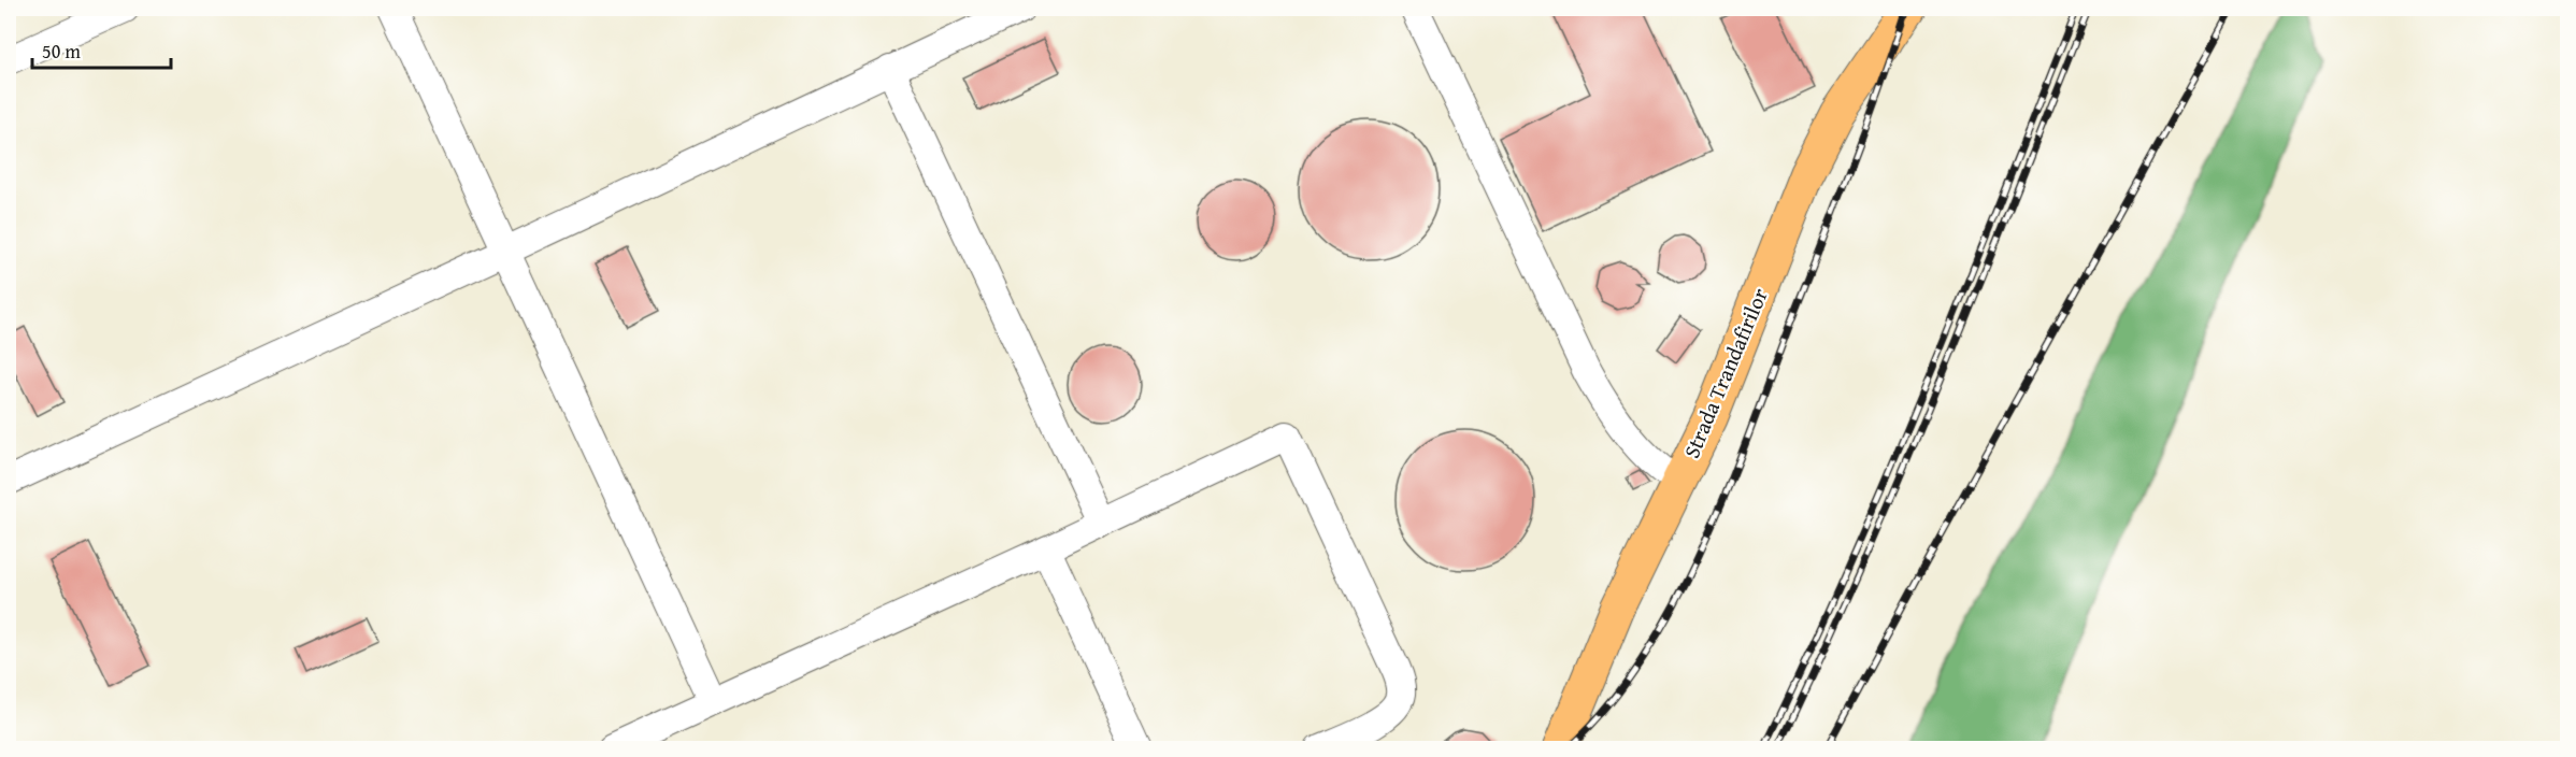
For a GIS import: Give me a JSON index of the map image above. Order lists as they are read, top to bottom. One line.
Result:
{"streets":{"main road":["Strada Trandafirilor"]},"scale_bar":"50 m"}
